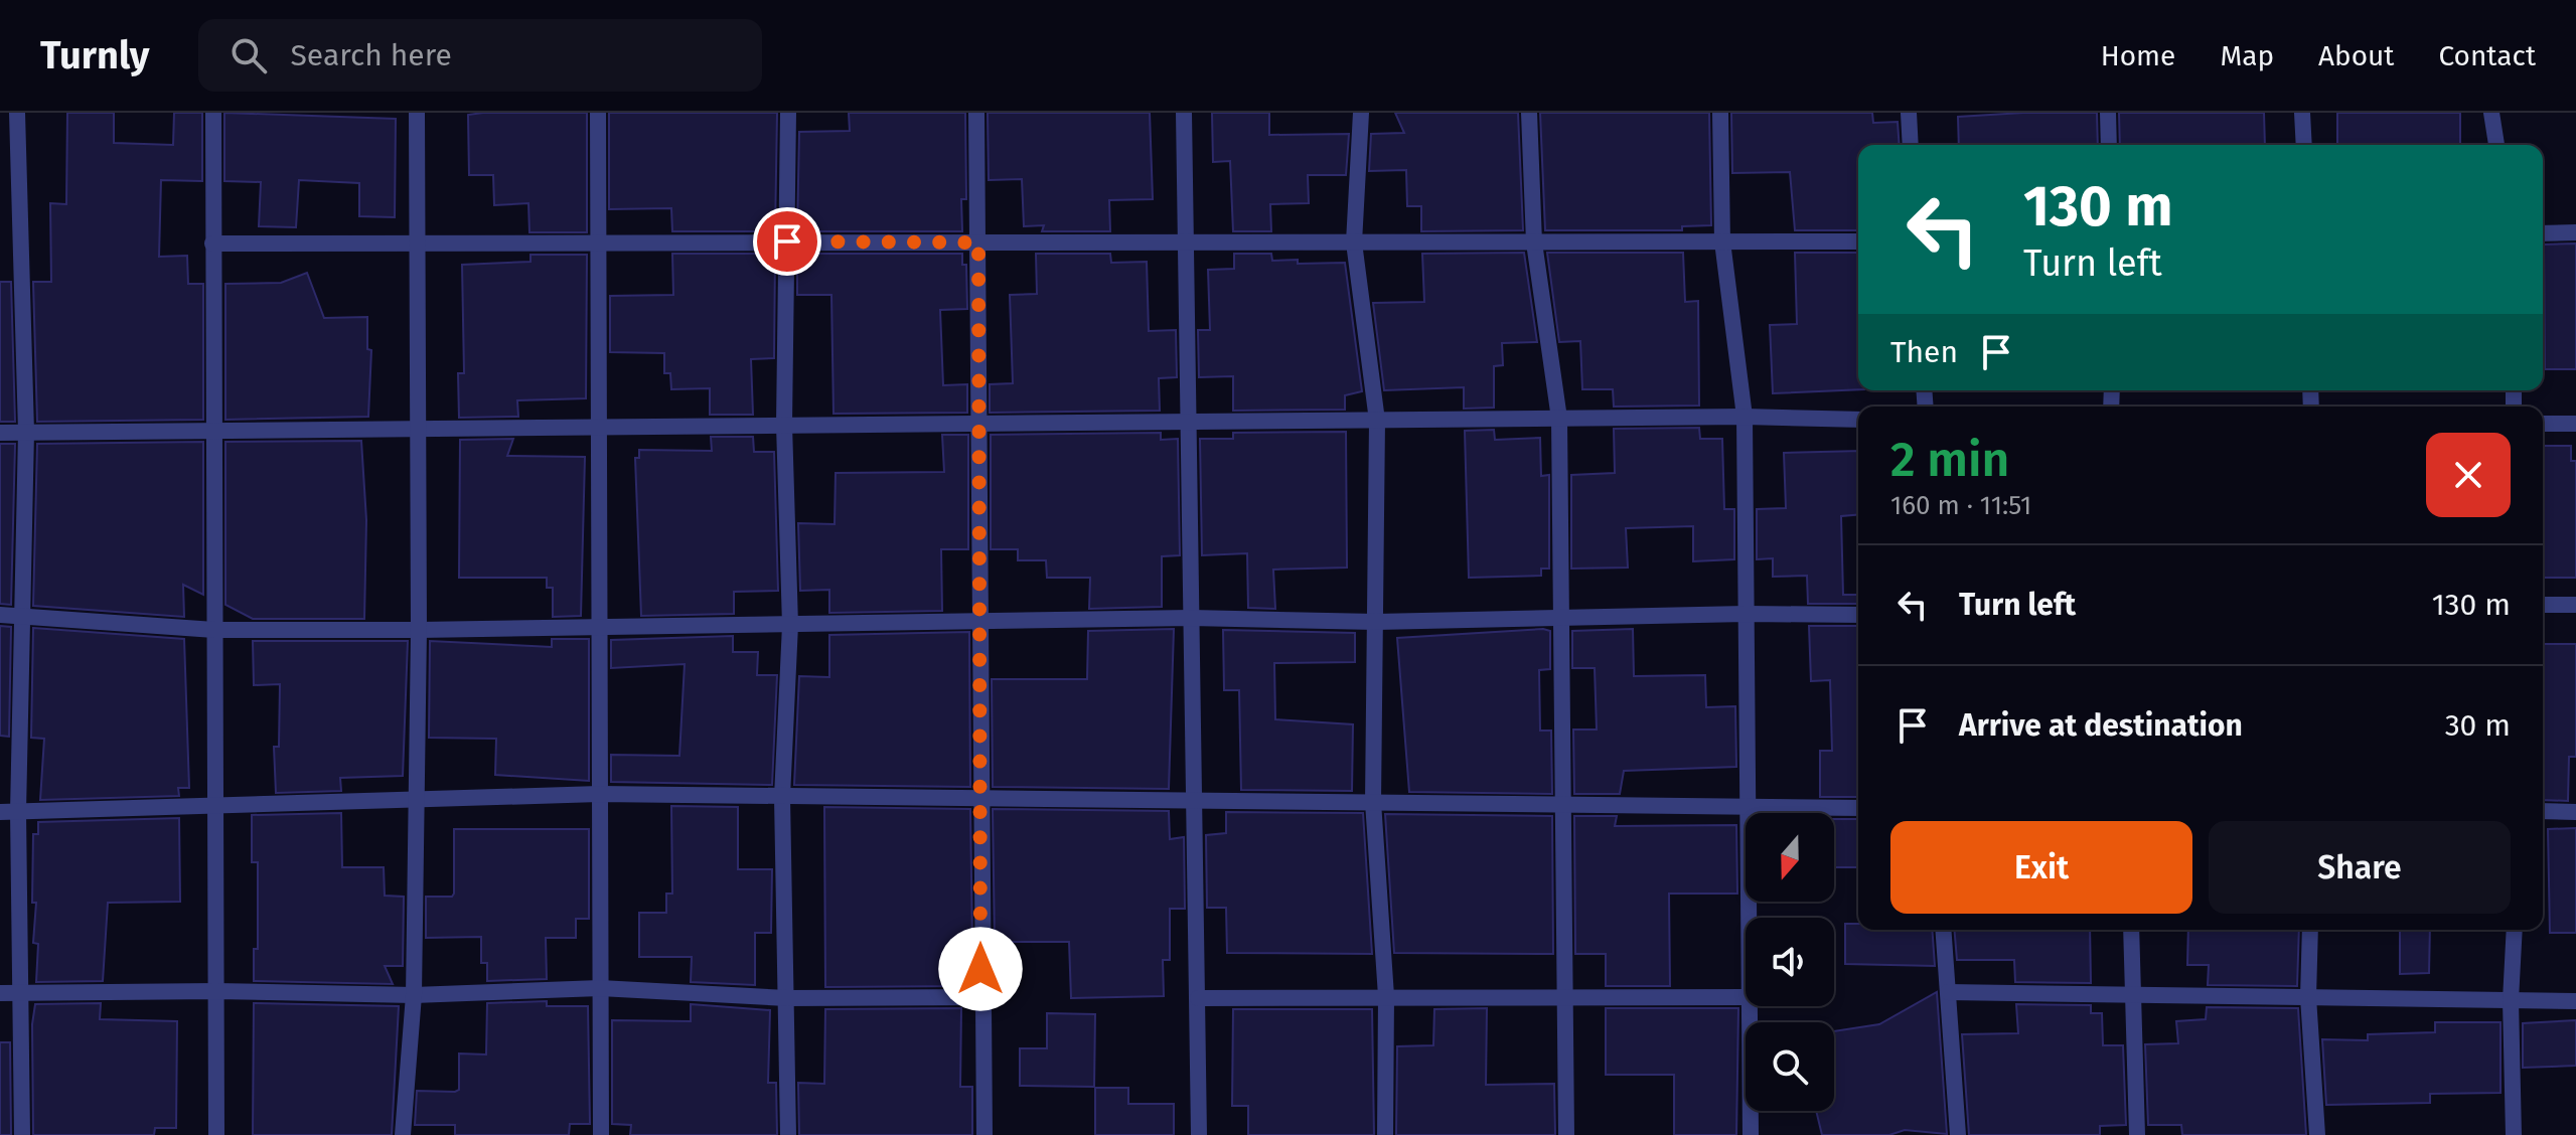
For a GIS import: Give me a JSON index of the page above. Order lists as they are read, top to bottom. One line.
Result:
{"north":"bottom","page":{"header":"Turnly","search":"Search here","nav":["Home","Map","About","Contact"],"turn":["130 m","Turn left"],"then":"Then","heading":["2 min","160 m · 11:51"],"list":[{"name":"Turn left","value":"130 m"},{"name":"Arrive at destination","value":"30 m"}],"buttons":["Exit","Share"]}}
